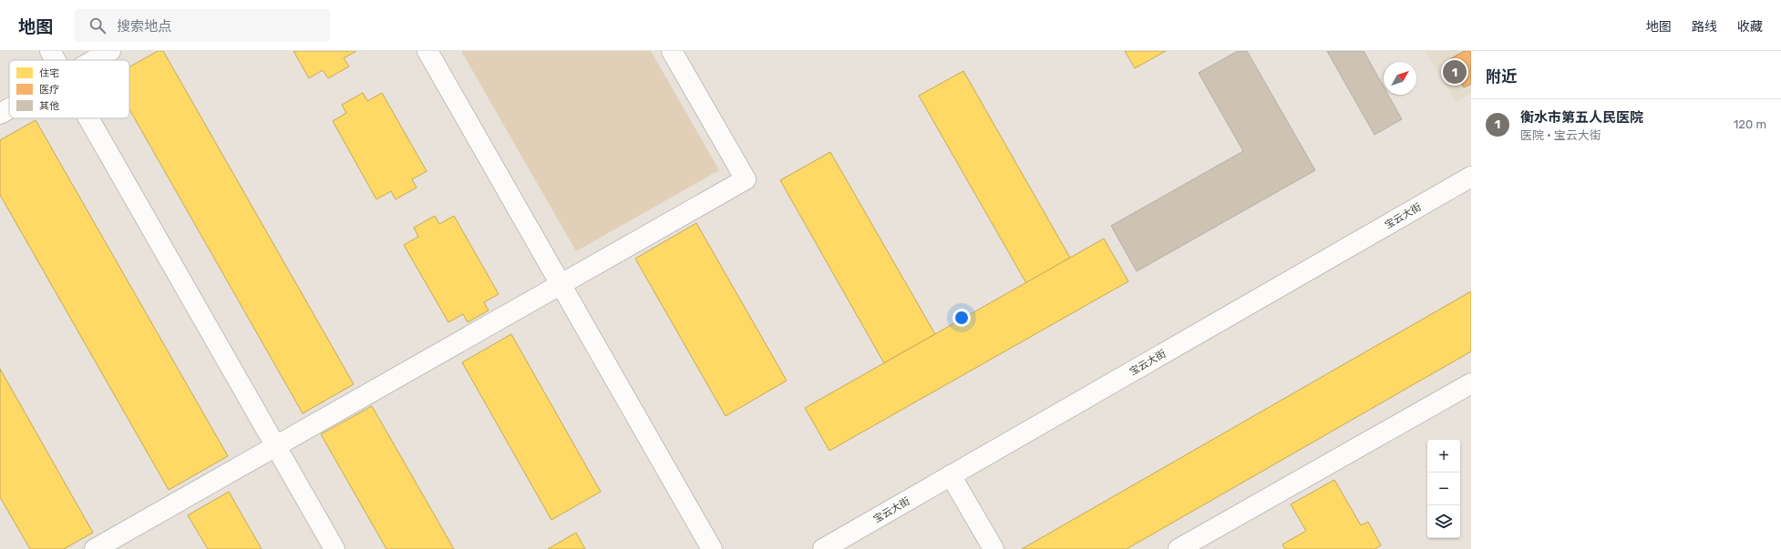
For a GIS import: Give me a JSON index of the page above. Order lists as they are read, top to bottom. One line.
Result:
{"streets":{"street":["宝云大街"]},"legend":["住宅","医疗","其他"],"north":"top right","page":{"header":"地图","search":"搜索地点","nav":["地图","路线","收藏"],"heading":"附近","pins":"1","list":[{"mark":"1","name":"衡水市第五人民医院","note":"医院 · 宝云大街","value":"120 m"}],"map_buttons":["+","−"]}}
